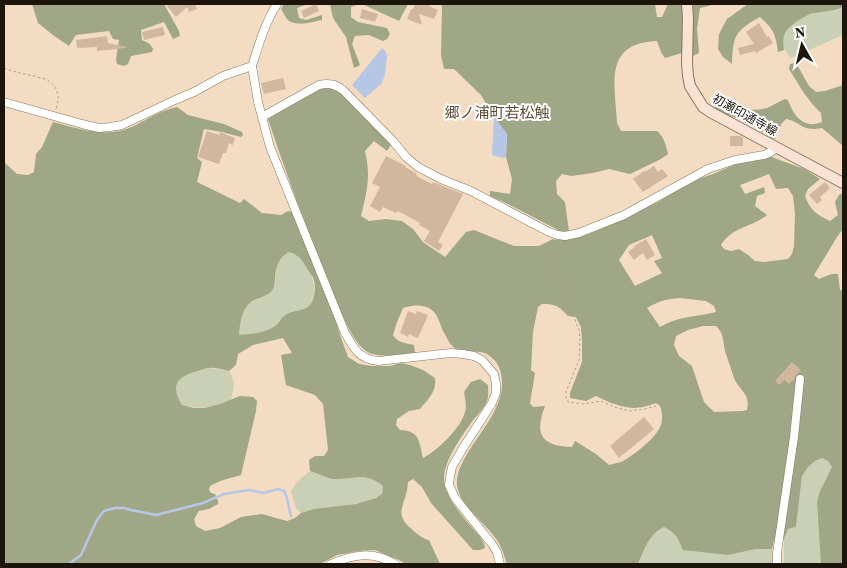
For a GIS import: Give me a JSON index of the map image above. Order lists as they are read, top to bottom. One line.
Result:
{"streets":{"main road":["初瀬印通寺線"]},"districts":["郷ノ浦町若松触"],"north":"top"}
